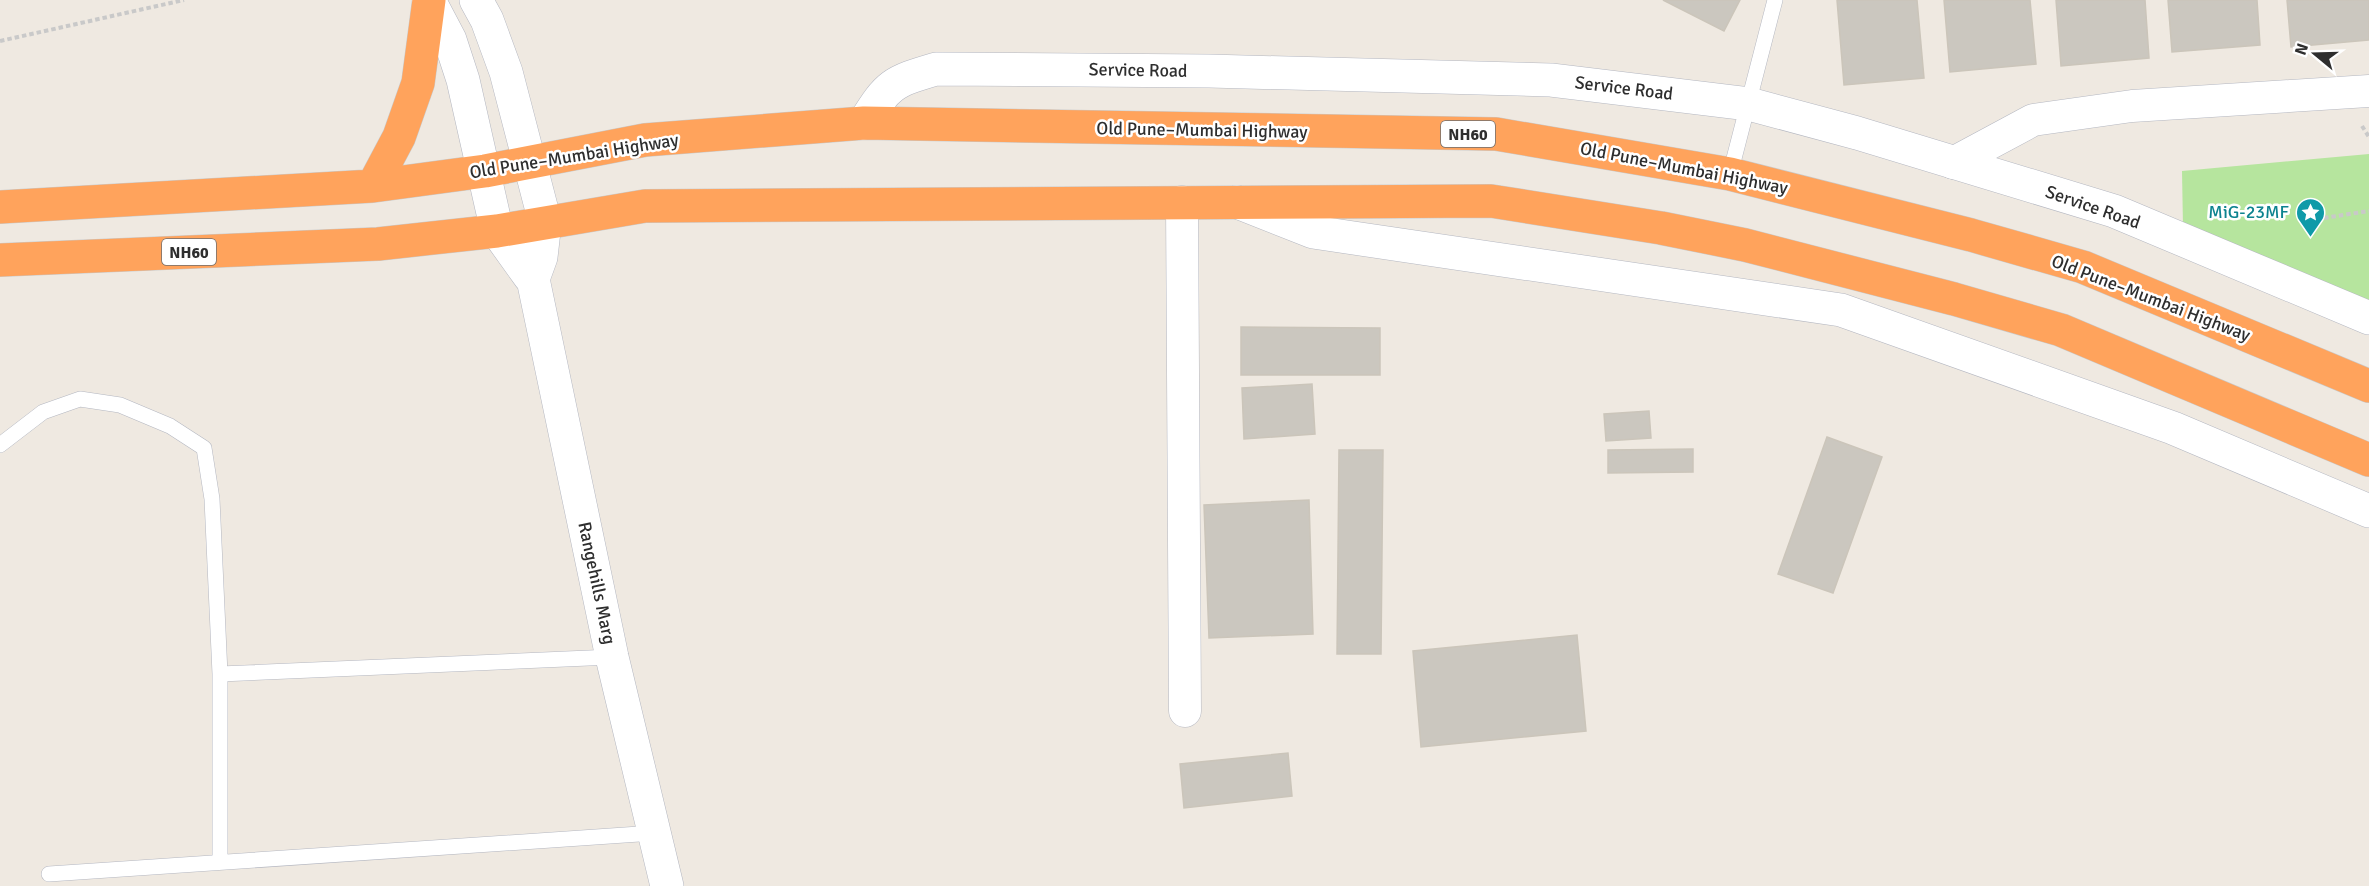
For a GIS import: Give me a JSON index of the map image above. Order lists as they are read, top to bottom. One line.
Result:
{"streets":{"highway":["Old Pune–Mumbai Highway","NH60"],"street":["Service Road","Rangehills Marg"]},"crossings":[["Service Road","Old Pune–Mumbai Highway"]],"places":{"place":["MiG-23MF"]},"north":"left"}
